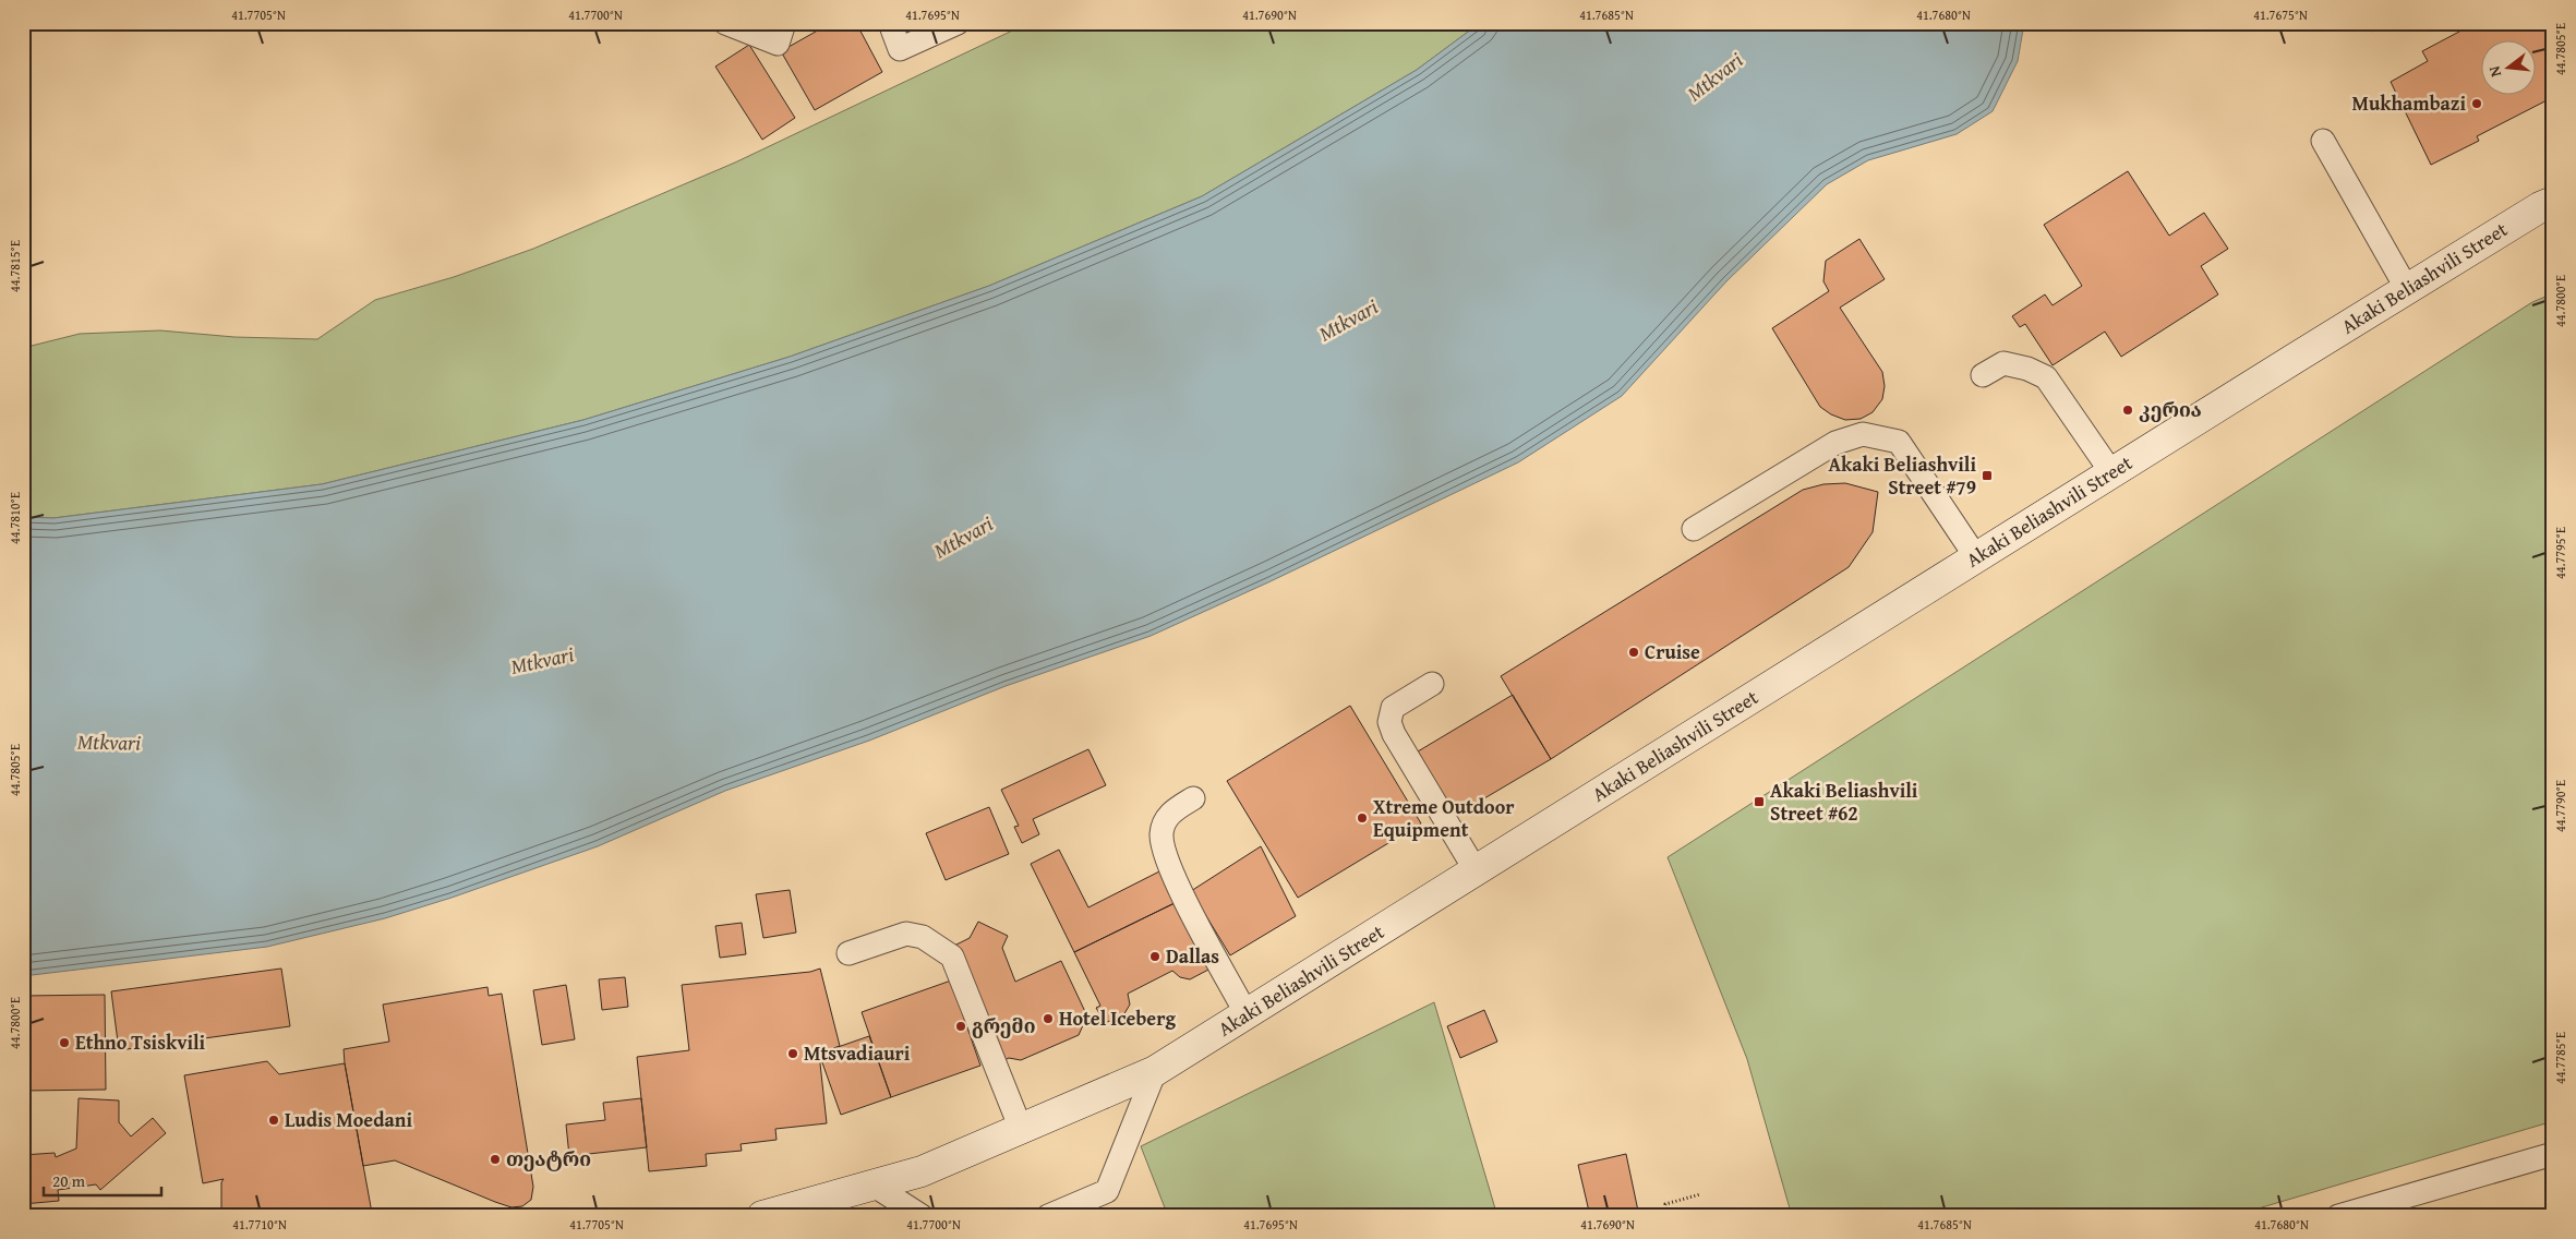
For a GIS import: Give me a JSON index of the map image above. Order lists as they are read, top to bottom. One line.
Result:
{"streets":{"main road":["Akaki Beliashvili Street"]},"water":["Mtkvari"],"places":{"other":["Mukhambazi","კერია","Cruise","Xtreme Outdoor Equipment","Dallas","Hotel Iceberg","გრემი","Ethno Tsiskvili","Mtsvadiauri","Ludis Moedani","თეატრი"],"transit":["Akaki Beliashvili Street #79","Akaki Beliashvili Street #62"]},"scale_bar":"20 m","north":"left","coordinates":["41.7705°N","41.7700°N","41.7695°N","41.7690°N","41.7685°N","41.7680°N","41.7675°N","44.7805°E","44.7815°E","44.7800°E","44.7810°E","44.7795°E","44.7790°E","44.7785°E","41.7710°N"]}
